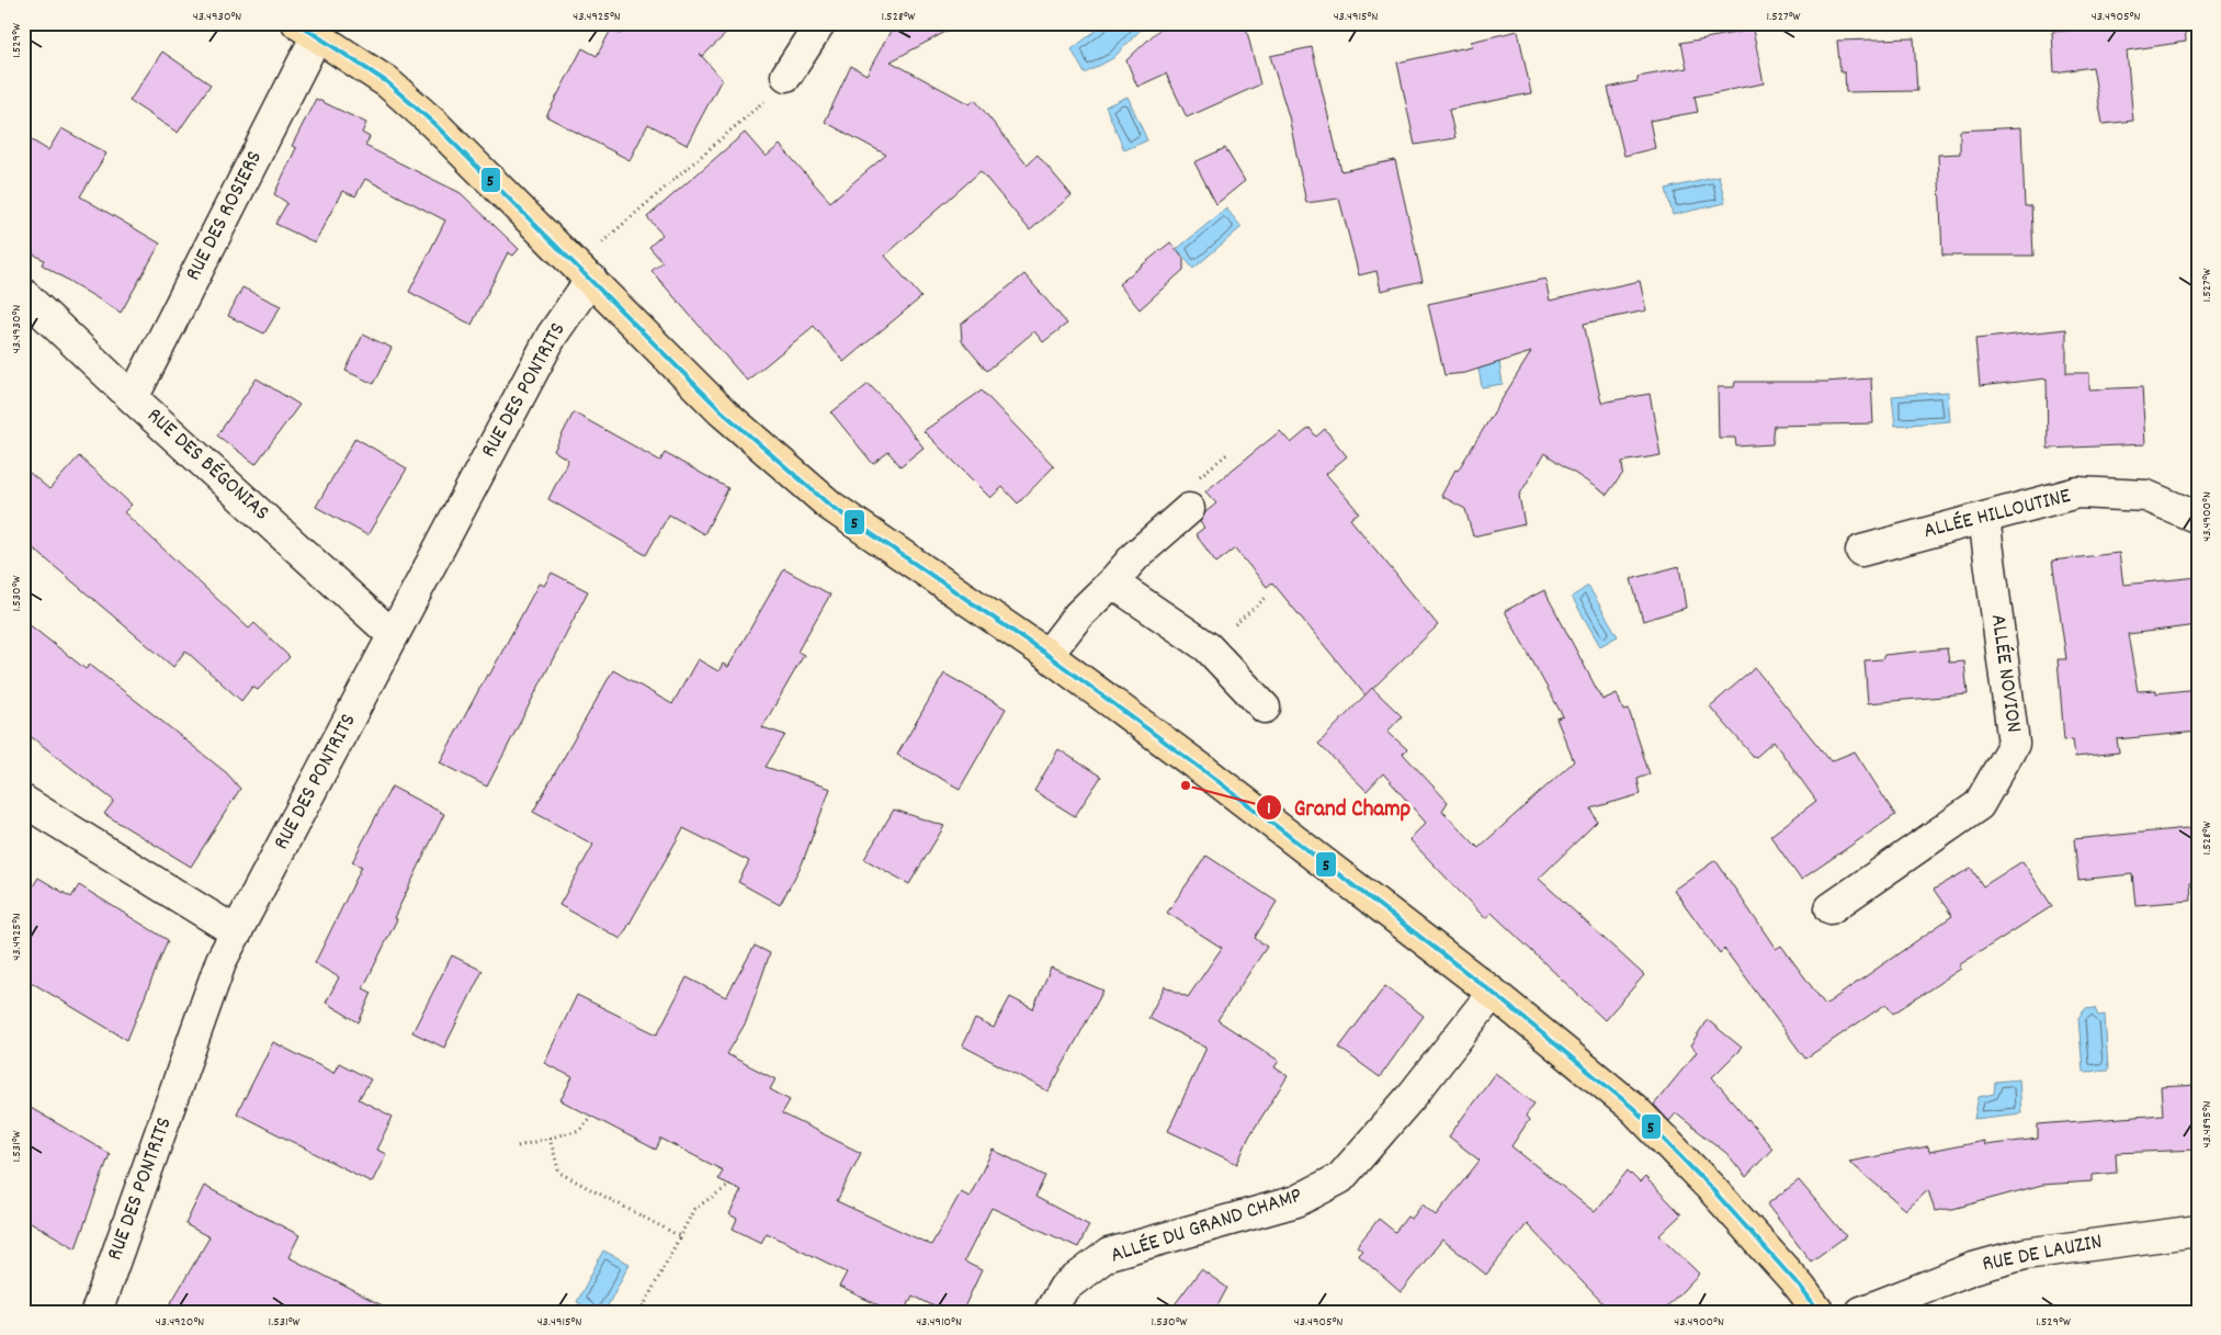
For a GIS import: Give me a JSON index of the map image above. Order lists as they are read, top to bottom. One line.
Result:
{"streets":{"street":["RUE DES ROSIERS","RUE DES PONTRITS","RUE DES BÉGONIAS","ALLÉE HILLOUTINE","ALLÉE NOVION","ALLÉE DU GRAND CHAMP","RUE DE LAUZIN"]},"crossings":[["RUE DES ROSIERS","RUE DES BÉGONIAS"],["RUE DES PONTRITS","RUE DES BÉGONIAS"],["ALLÉE HILLOUTINE","ALLÉE NOVION"]],"places":["Grand Champ"],"lines":["transit line 5"],"coordinates":["43.4930°N","43.4925°N","1.528°W","43.4915°N","1.527°W","43.4905°N","1.529°W","43.4900°N","1.530°W","43.4895°N","1.531°W","43.4920°N","43.4910°N"]}
